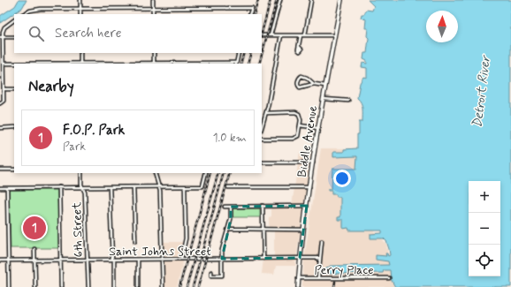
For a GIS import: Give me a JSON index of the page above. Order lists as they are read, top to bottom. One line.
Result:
{"streets":{"main road":["Biddle Avenue"],"street":["6th Street","Saint Johns Street","Perry Place"]},"crossings":[["Biddle Avenue","Saint Johns Street"],["Biddle Avenue","Perry Place"],["6th Street","Saint Johns Street"]],"water":["Detroit River"],"north":"top","page":{"search":"Search here","heading":"Nearby","list":[{"mark":"1","name":"F.O.P. Park","note":"Park","value":"1.0 km"}],"map_buttons":["+","−"],"pins":"1"}}
